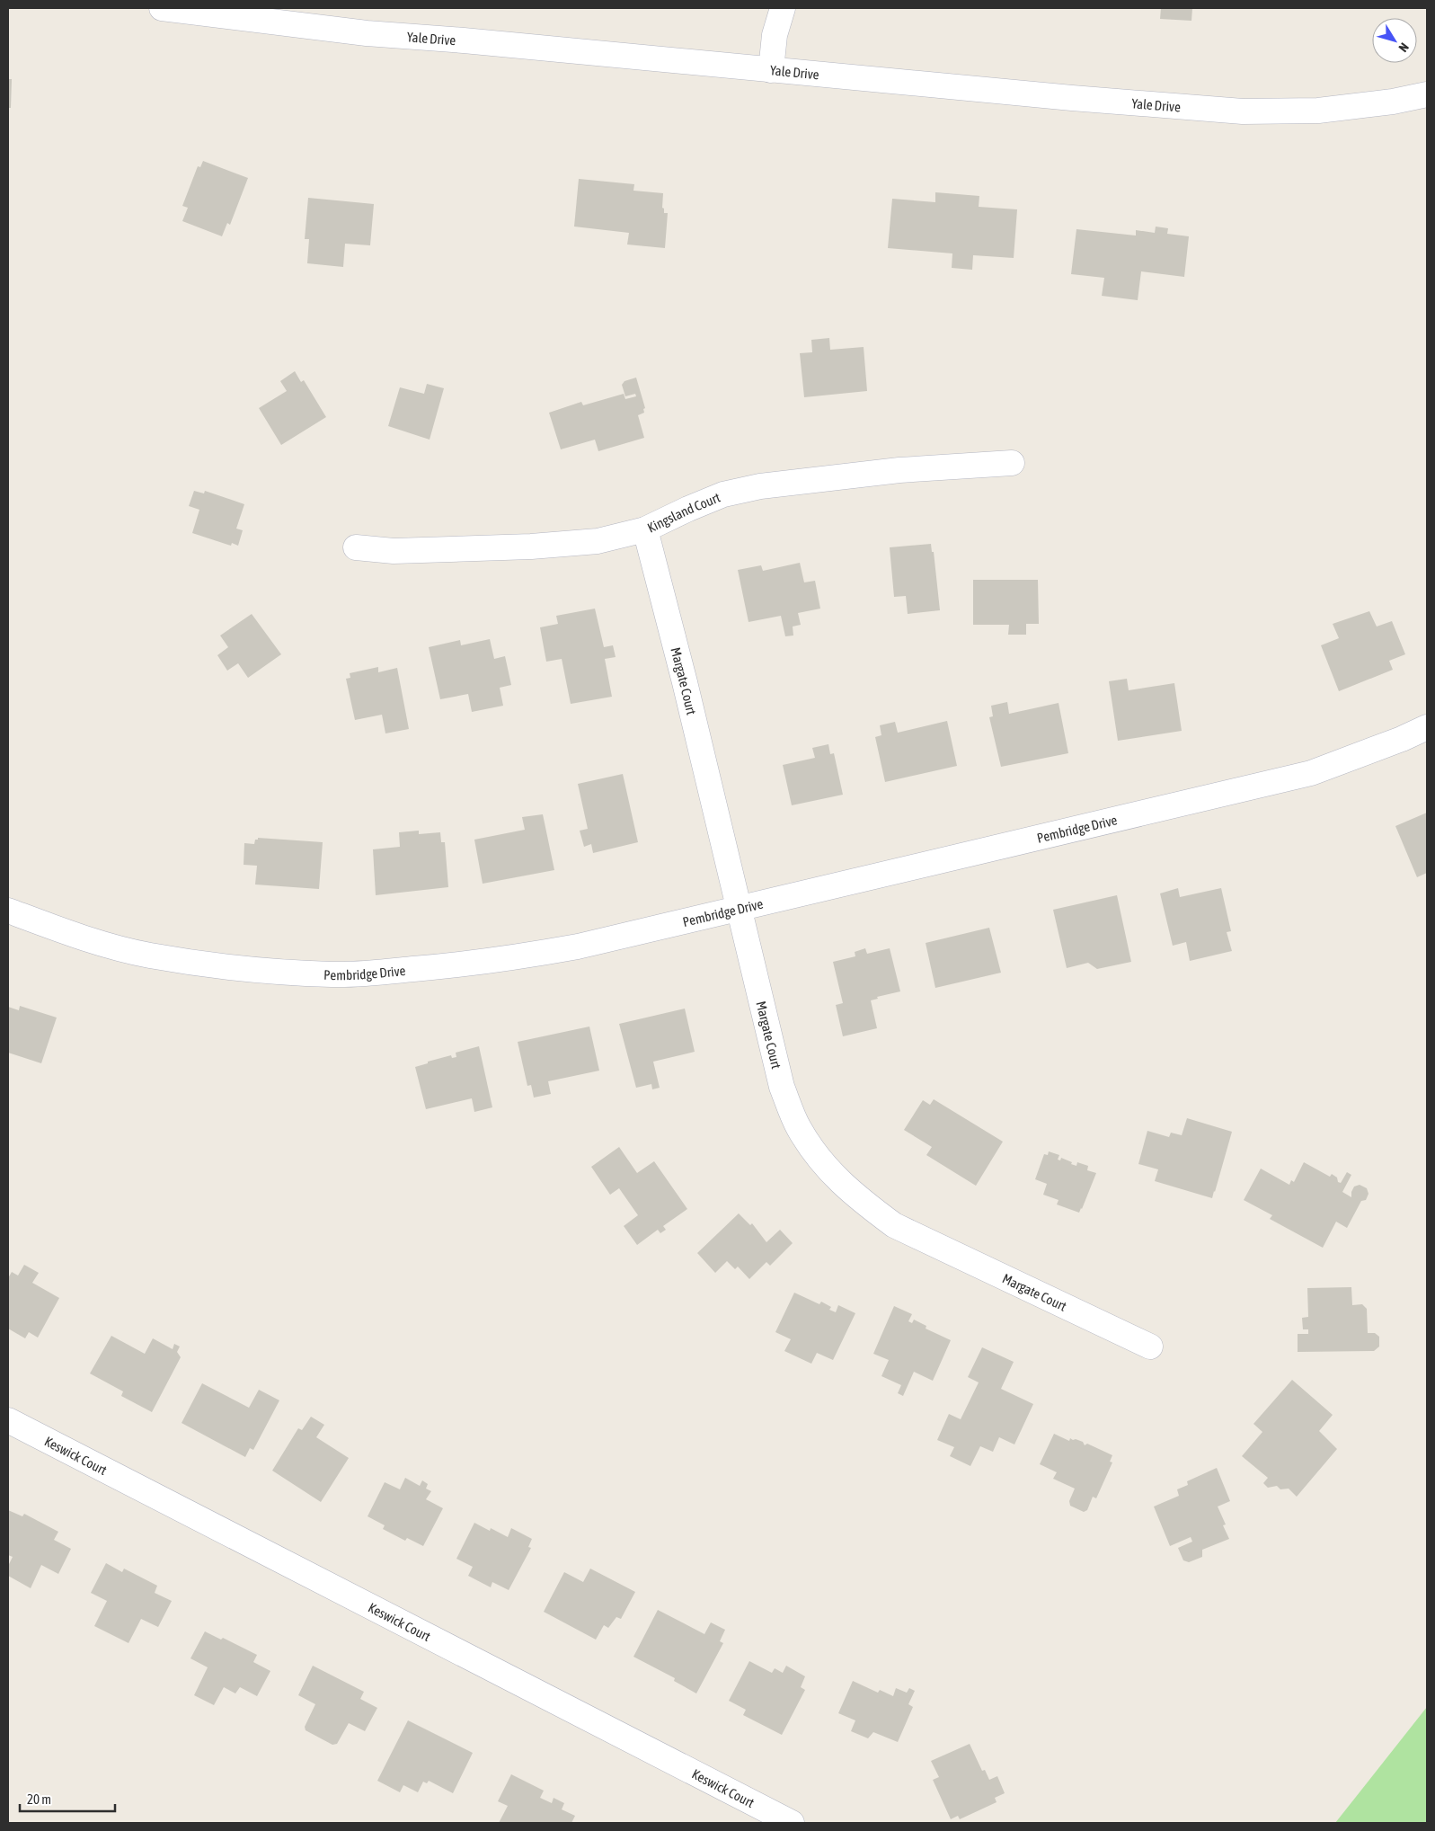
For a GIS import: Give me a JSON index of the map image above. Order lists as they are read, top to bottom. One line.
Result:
{"streets":{"street":["Yale Drive","Kingsland Court","Margate Court","Pembridge Drive","Keswick Court"]},"crossings":[["Kingsland Court","Margate Court"],["Margate Court","Pembridge Drive"]],"scale_bar":"20 m","north":"bottom right"}
